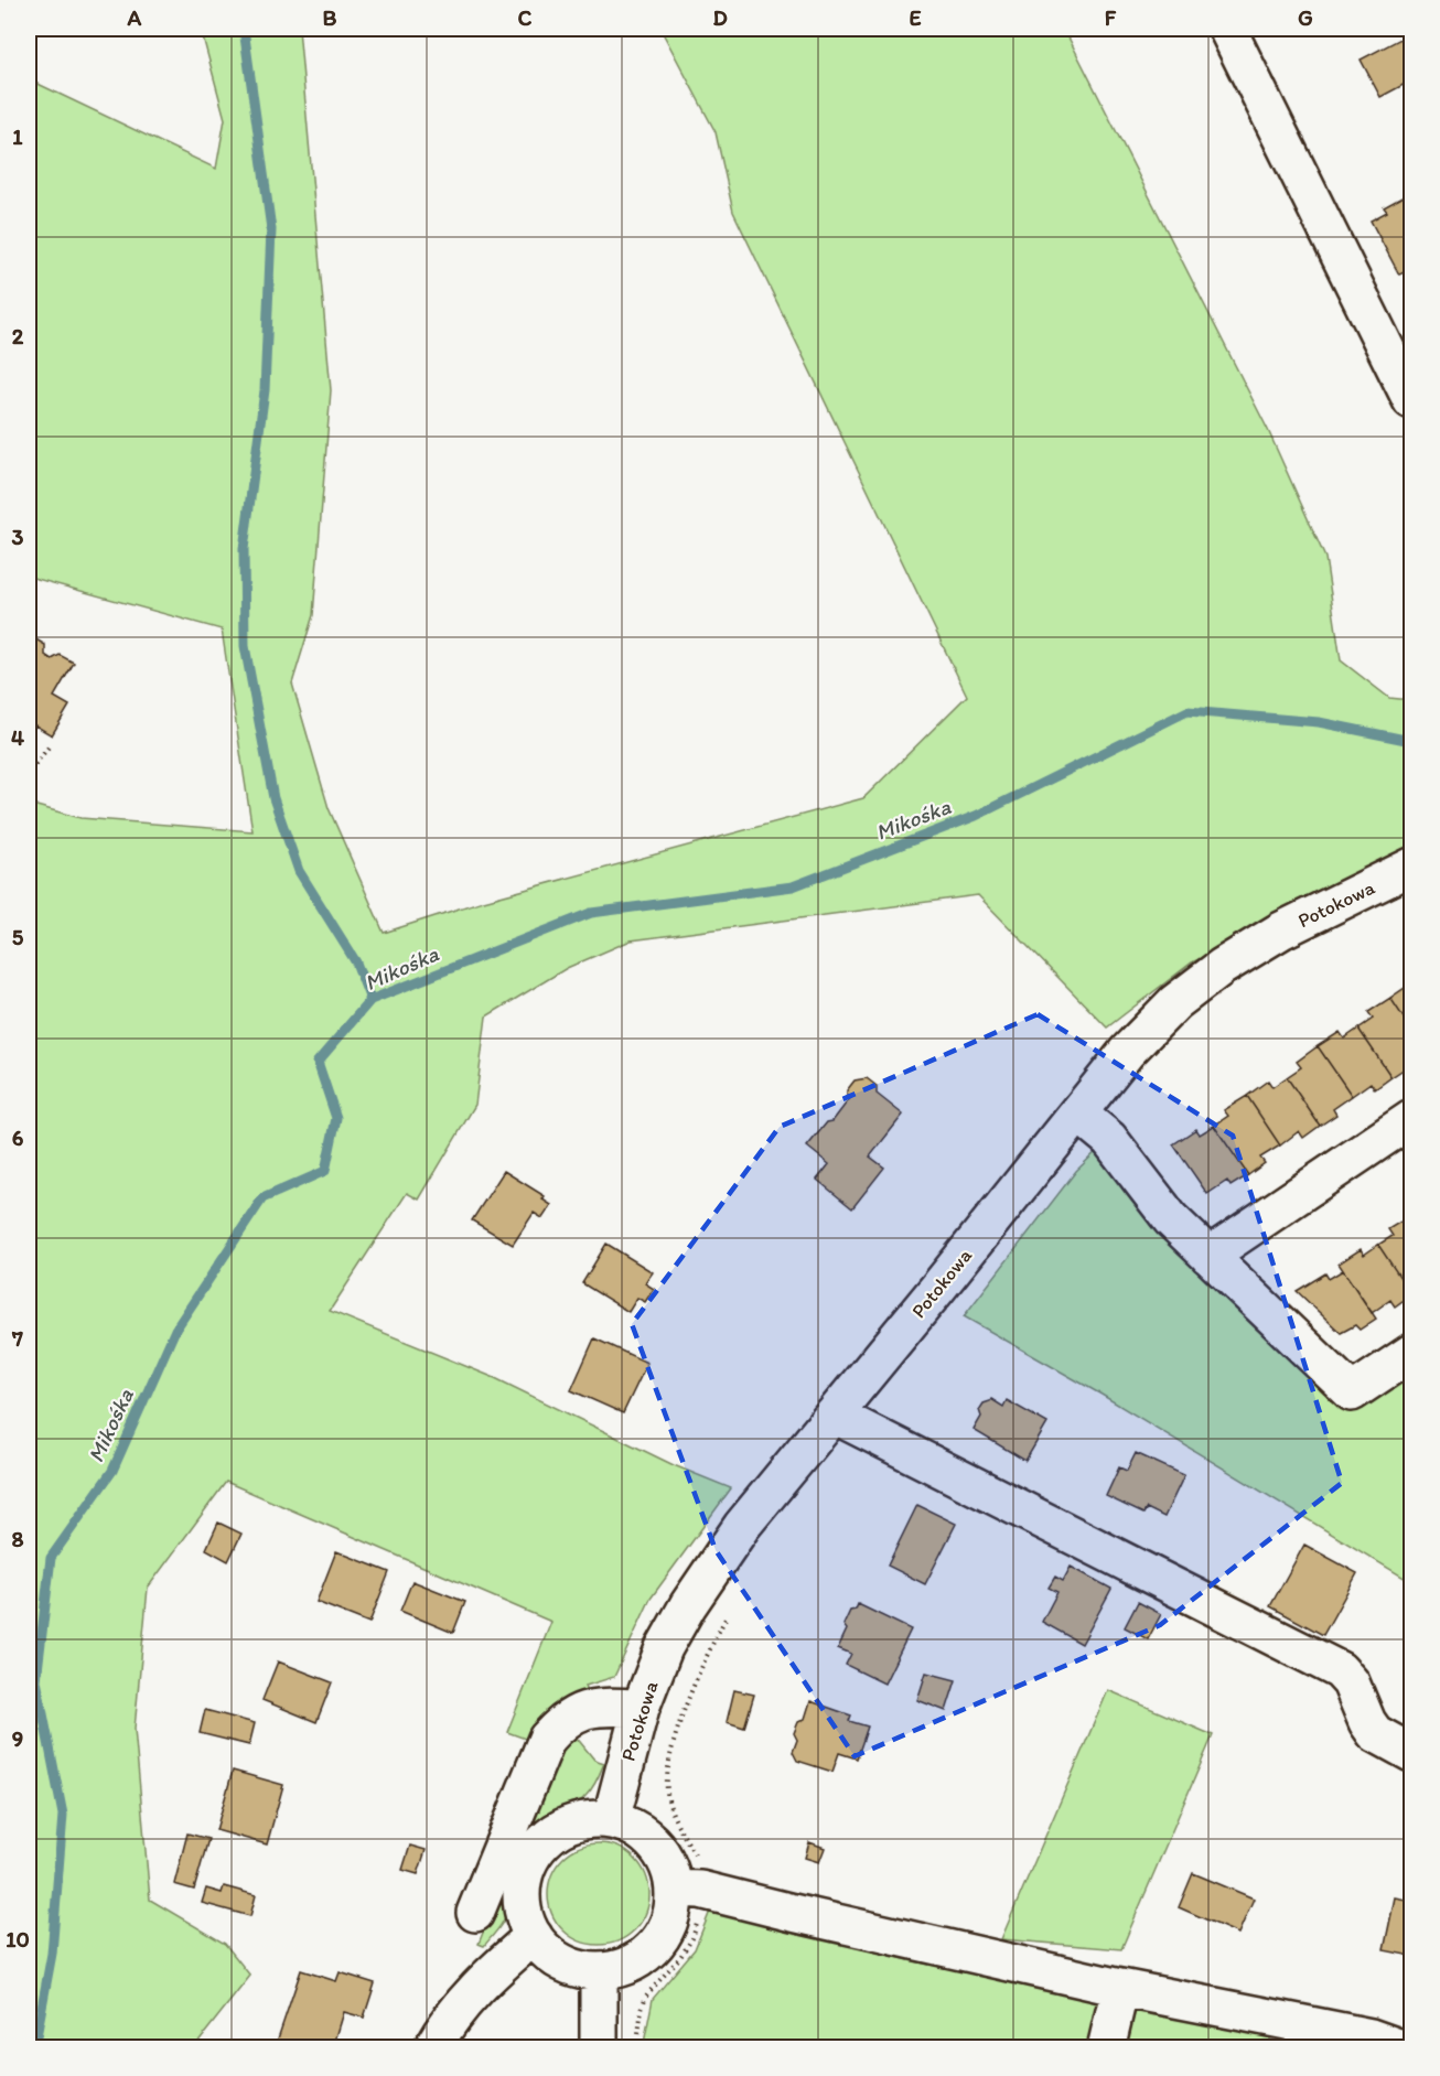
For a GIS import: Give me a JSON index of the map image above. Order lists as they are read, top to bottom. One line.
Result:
{"streets":{"street":["Potokowa"]},"water":["Mikośka"],"grid":{"columns":["A","B","C","D","E","F","G"],"rows":["1","2","3","4","5","6","7","8","9","10"]}}
